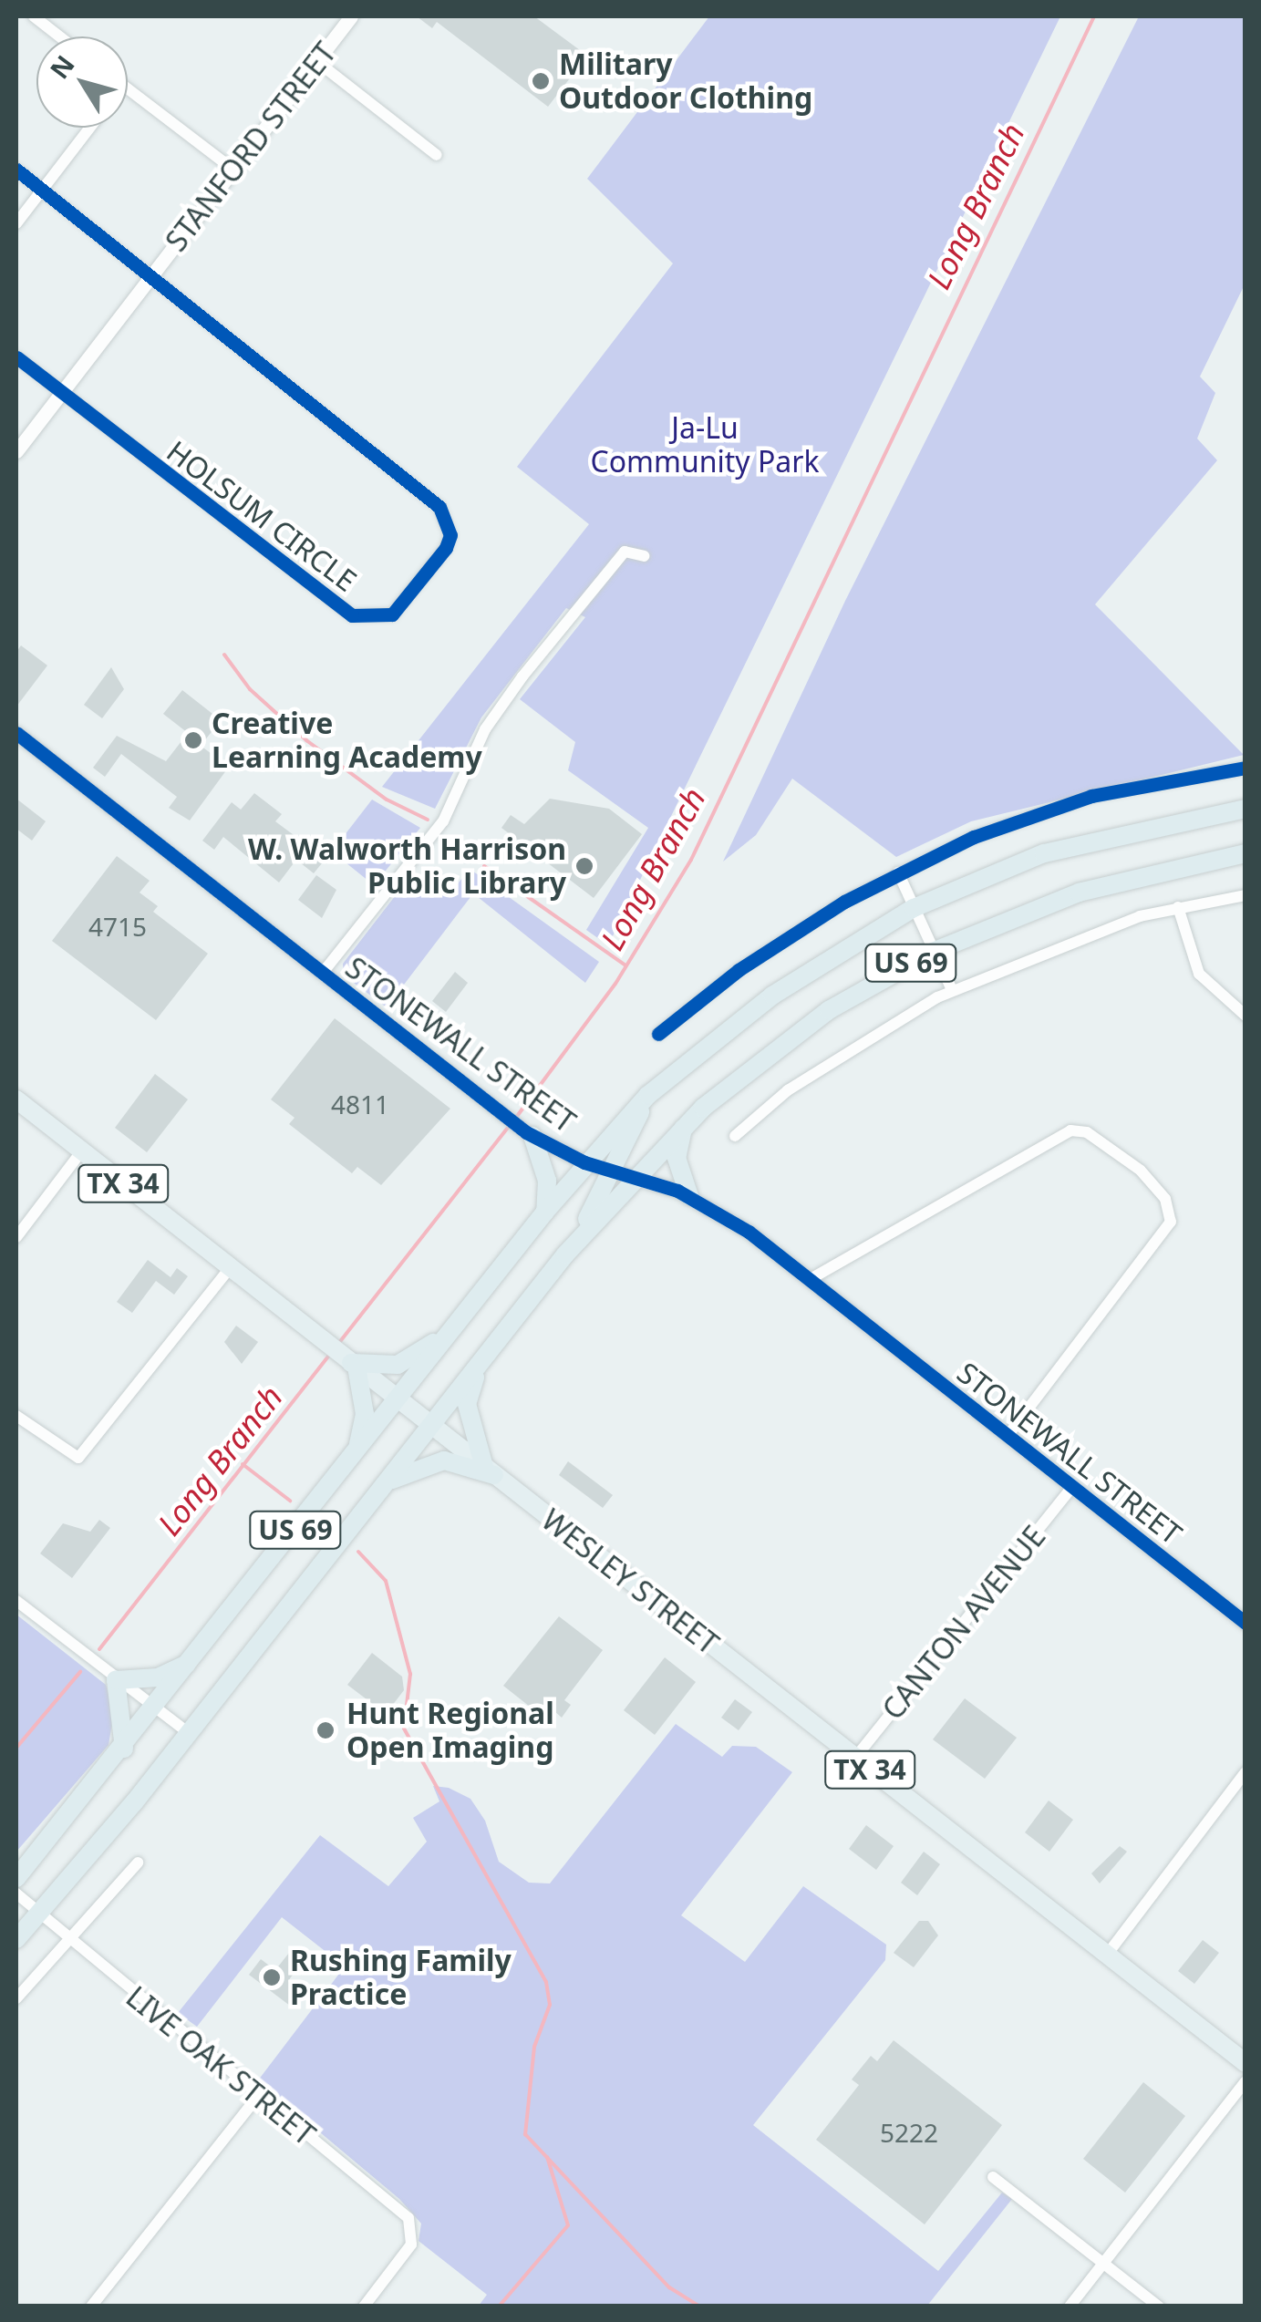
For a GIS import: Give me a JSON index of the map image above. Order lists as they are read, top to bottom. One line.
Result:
{"streets":{"highway":["US 69"],"main road":["TX 34","WESLEY STREET"],"street":["STANFORD STREET","HOLSUM CIRCLE","STONEWALL STREET","CANTON AVENUE","LIVE OAK STREET"]},"crossings":[["STANFORD STREET","HOLSUM CIRCLE"],["US 69","STONEWALL STREET"],["US 69","WESLEY STREET"],["US 69","LIVE OAK STREET"],["STONEWALL STREET","CANTON AVENUE"],["WESLEY STREET","CANTON AVENUE"]],"water":["Long Branch"],"parks":["Ja-Lu Community Park"],"places":["Military Outdoor Clothing","Creative Learning Academy","W. Walworth Harrison Public Library","Hunt Regional Open Imaging","Rushing Family Practice"],"house_numbers":["4715","4811","5222"],"north":"top left"}
